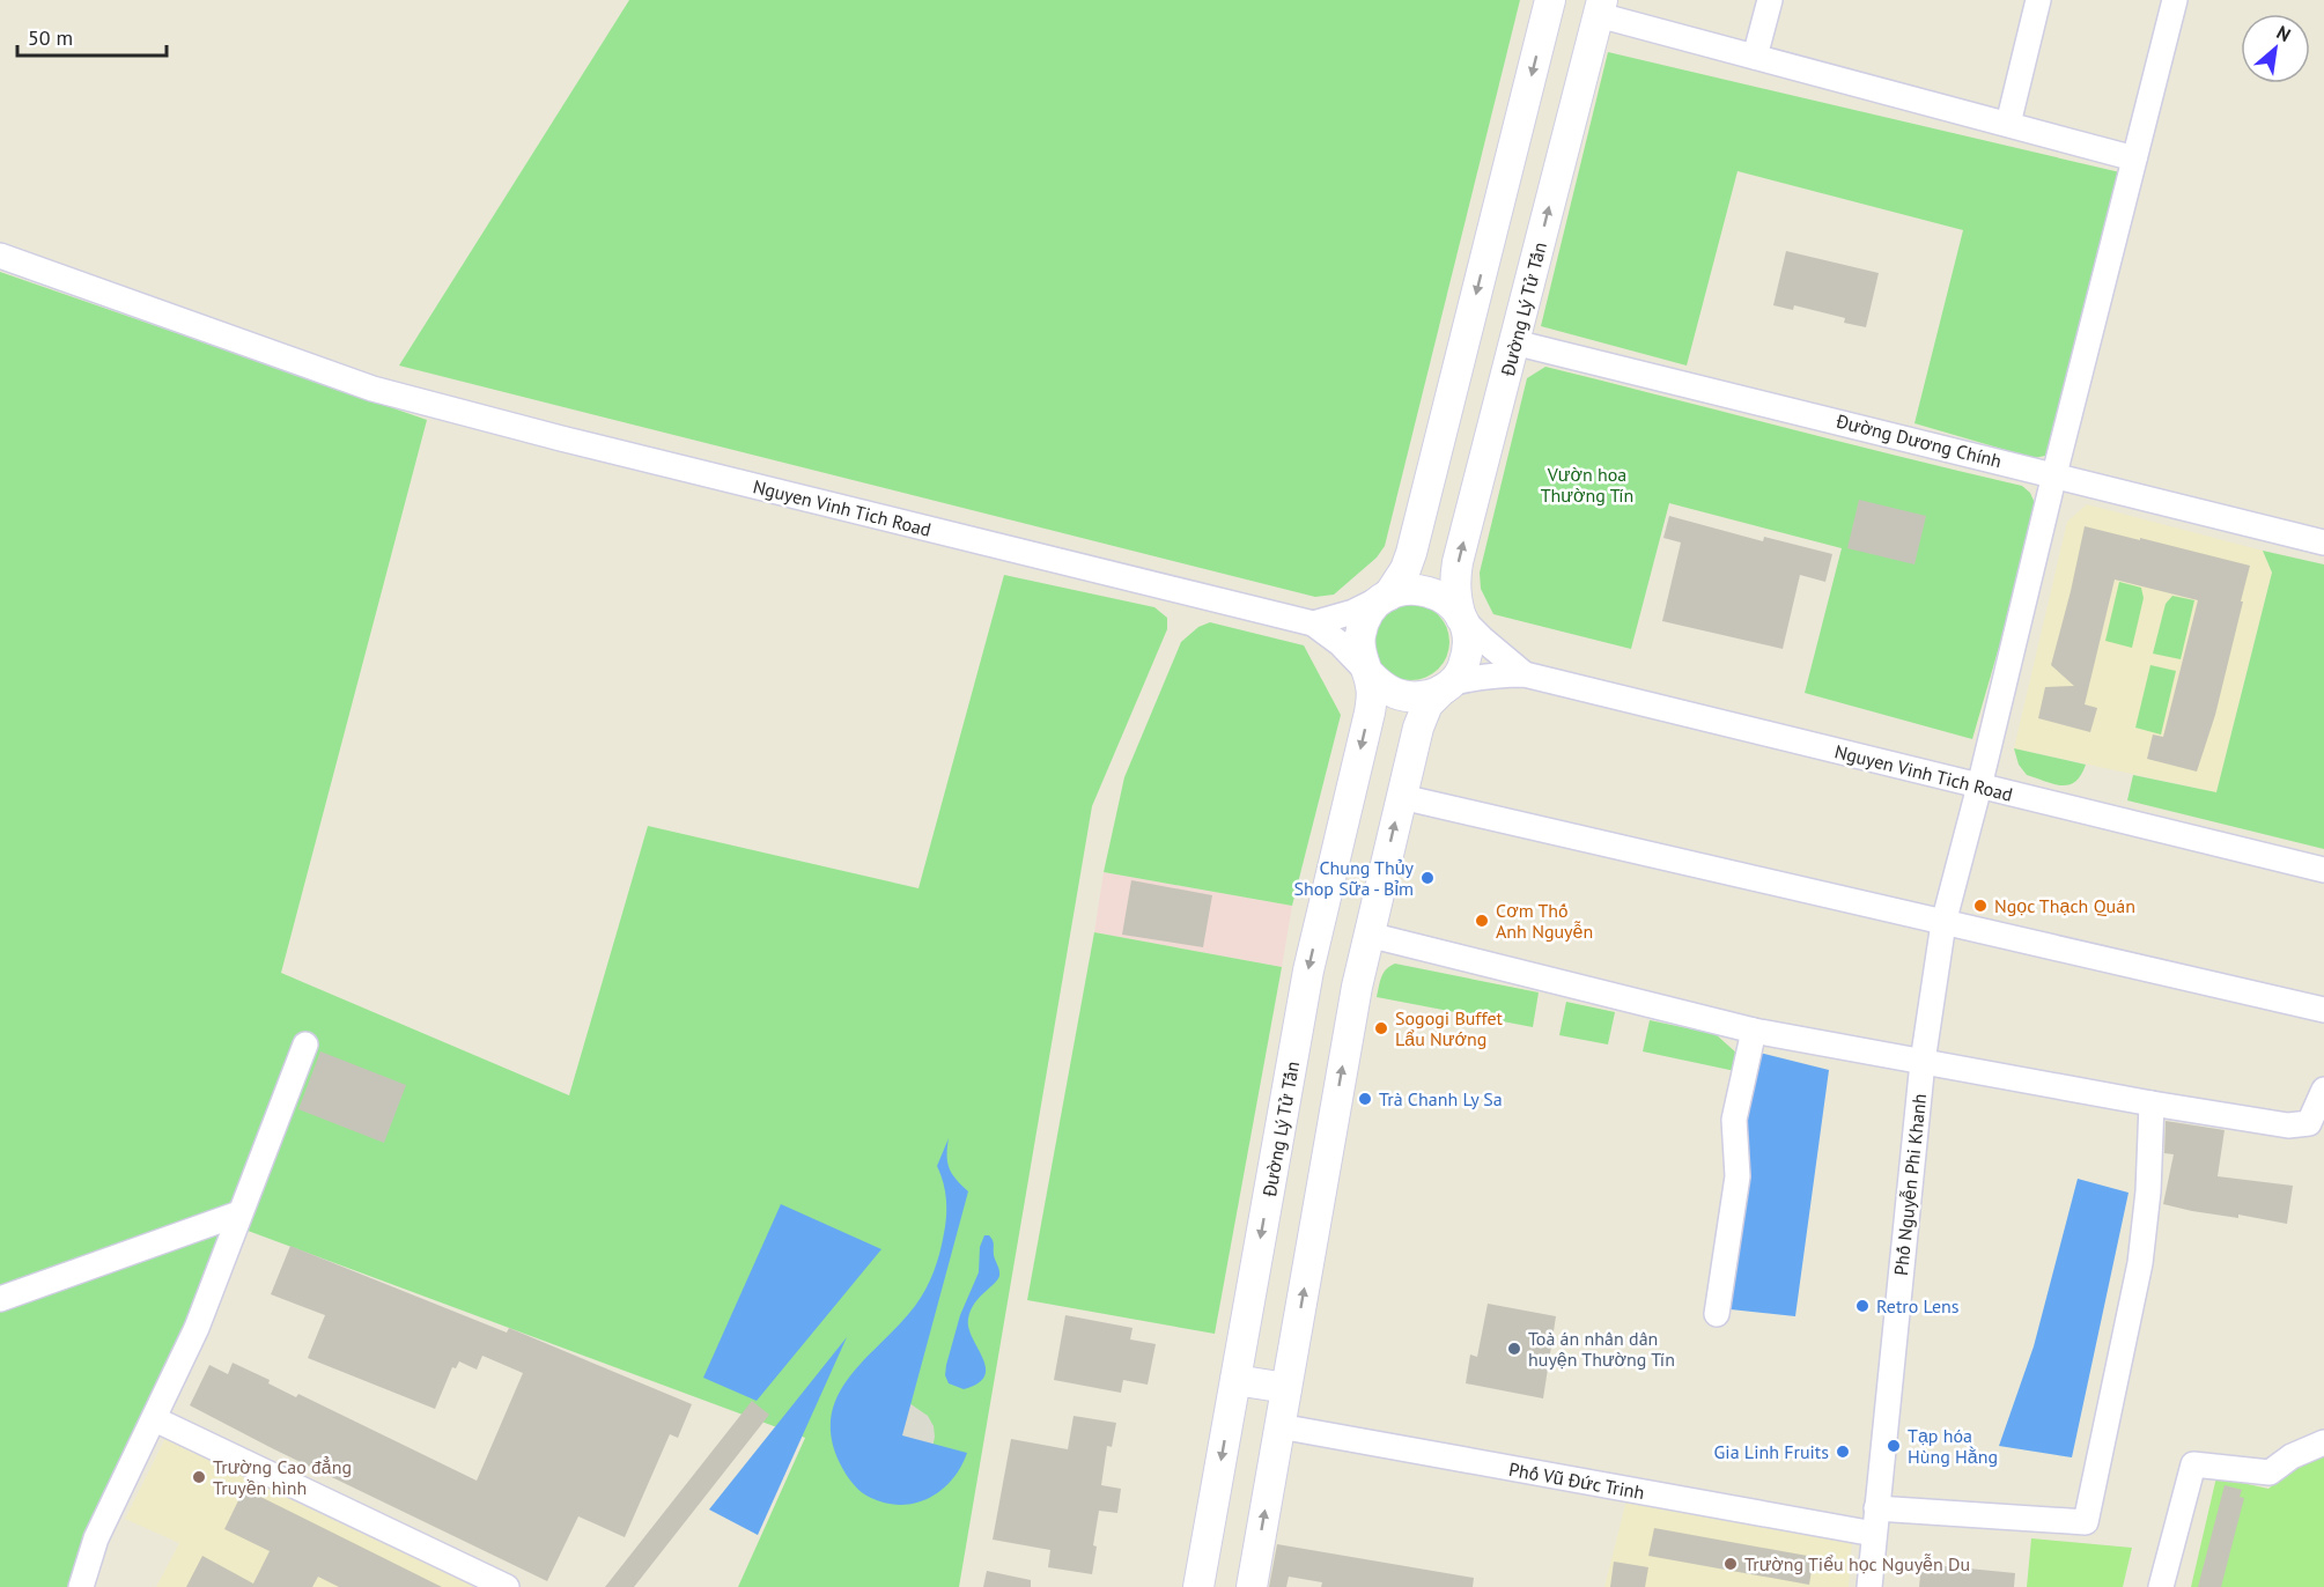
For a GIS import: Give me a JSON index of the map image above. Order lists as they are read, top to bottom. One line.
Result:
{"streets":{"street":["Đường Lý Tử Tấn","Đường Dương Chính","Nguyen Vinh Tich Road","Phố Nguyễn Phi Khanh","Phố Vũ Đức Trinh"]},"crossings":[["Đường Lý Tử Tấn","Đường Dương Chính"],["Đường Dương Chính","Phố Nguyễn Phi Khanh"],["Nguyen Vinh Tich Road","Phố Nguyễn Phi Khanh"],["Phố Nguyễn Phi Khanh","Phố Vũ Đức Trinh"]],"parks":["Vườn hoa Thường Tín"],"places":["Chung Thủy Shop Sữa - Bỉm","Ngọc Thạch Quán","Cơm Thố Anh Nguyễn","Sogogi Buffet Lẩu Nướng","Trà Chanh Ly Sa","Retro Lens","Toà án nhân dân huyện Thường Tín","Tạp hóa Hùng Hằng","Gia Linh Fruits","Trường Cao đẳng Truyền hình","Trường Tiểu học Nguyễn Du"],"scale_bar":"50 m","north":"top right"}
